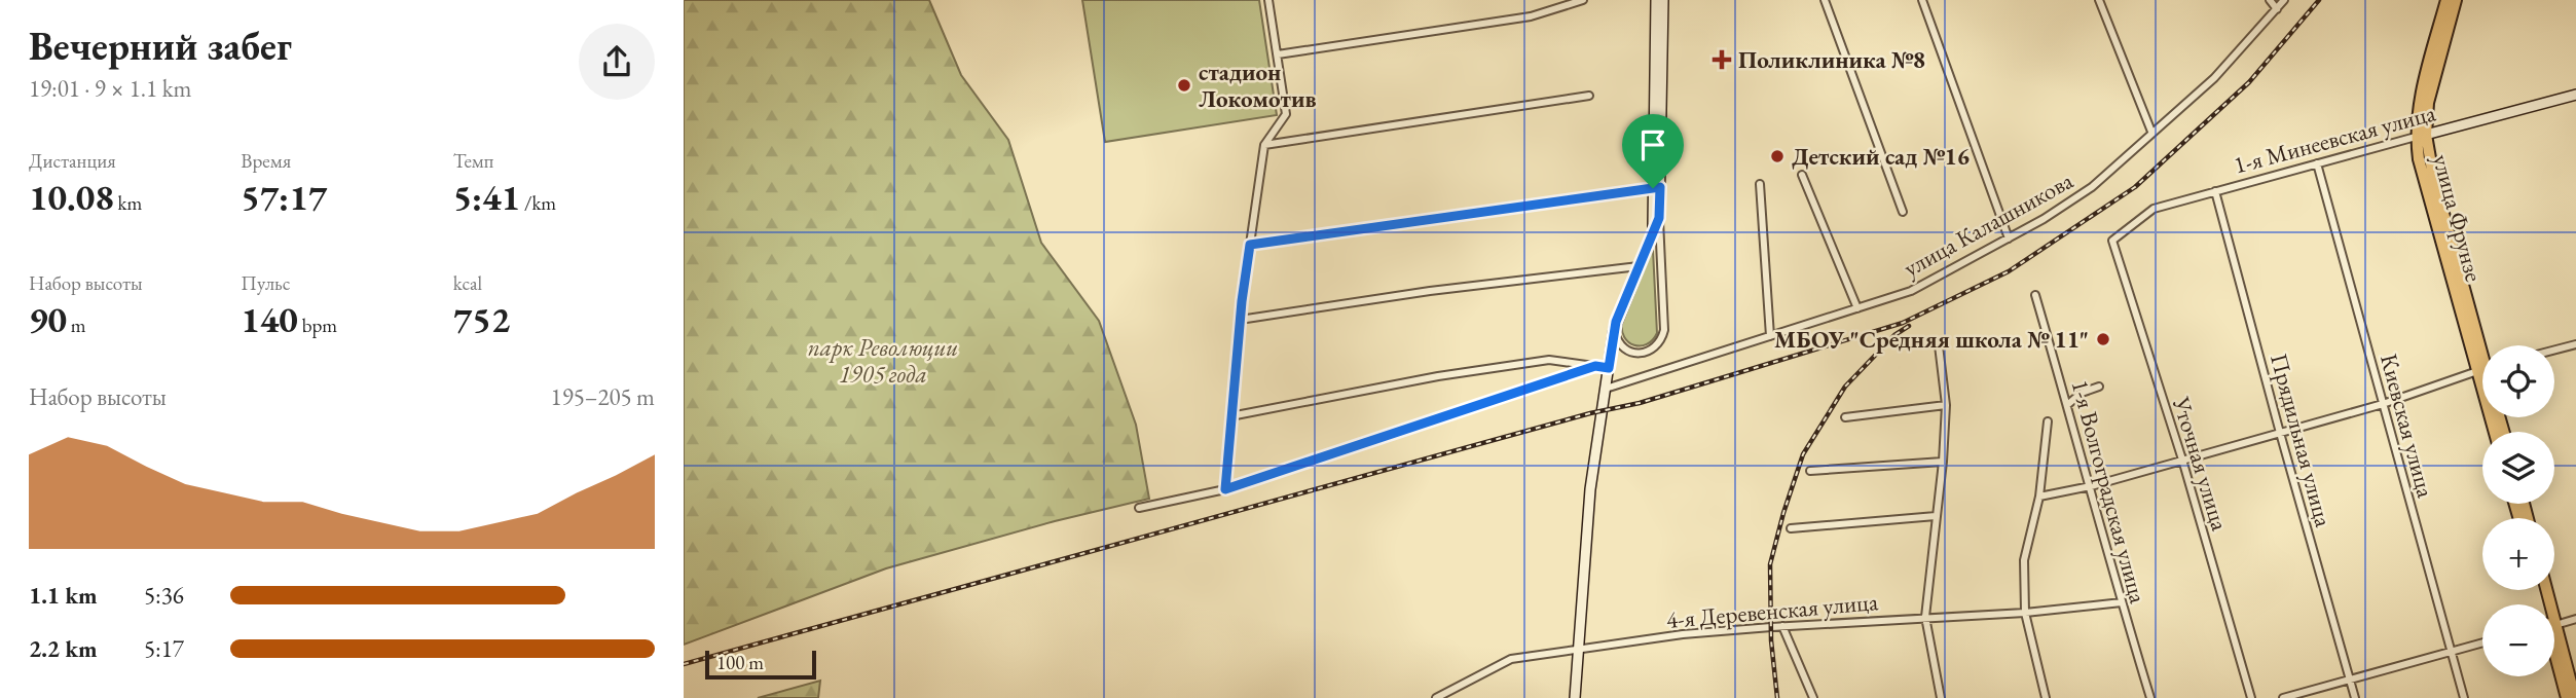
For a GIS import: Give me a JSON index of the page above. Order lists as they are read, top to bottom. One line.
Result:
{"streets":{"highway":["улица Фрунзе"],"street":["1-я Минеевская улица","улица Калашникова","Киевская улица","Прядильная улица","Уточная улица","1-я Волгоградская улица","4-я Деревенская улица"]},"crossings":[["1-я Минеевская улица","улица Фрунзе"],["1-я Минеевская улица","Киевская улица"],["1-я Минеевская улица","Прядильная улица"],["1-я Минеевская улица","Уточная улица"],["1-я Волгоградская улица","4-я Деревенская улица"]],"parks":["парк Революции 1905 года"],"places":{"health":["Поликлиника №8"],"other":["стадион Локомотив","Детский сад №16","МБОУ \"Средняя школа № 11\""]},"scale_bar":"100 m","page":{"heading":["Вечерний забег","19:01 · 9 × 1.1 km"],"stats":[["Дистанция","10.08 km"],["Время","57:17"],["Темп","5:41 /km"],["Набор высоты","90 m"],["Пульс","140 bpm"],["kcal","752"]],"map_buttons":["+","−"],"chart":["Набор высоты","195–205 m"],"list":[{"name":"1.1 km","note":"5:36"},{"name":"2.2 km","note":"5:17"}],"scale":"100 m"}}
